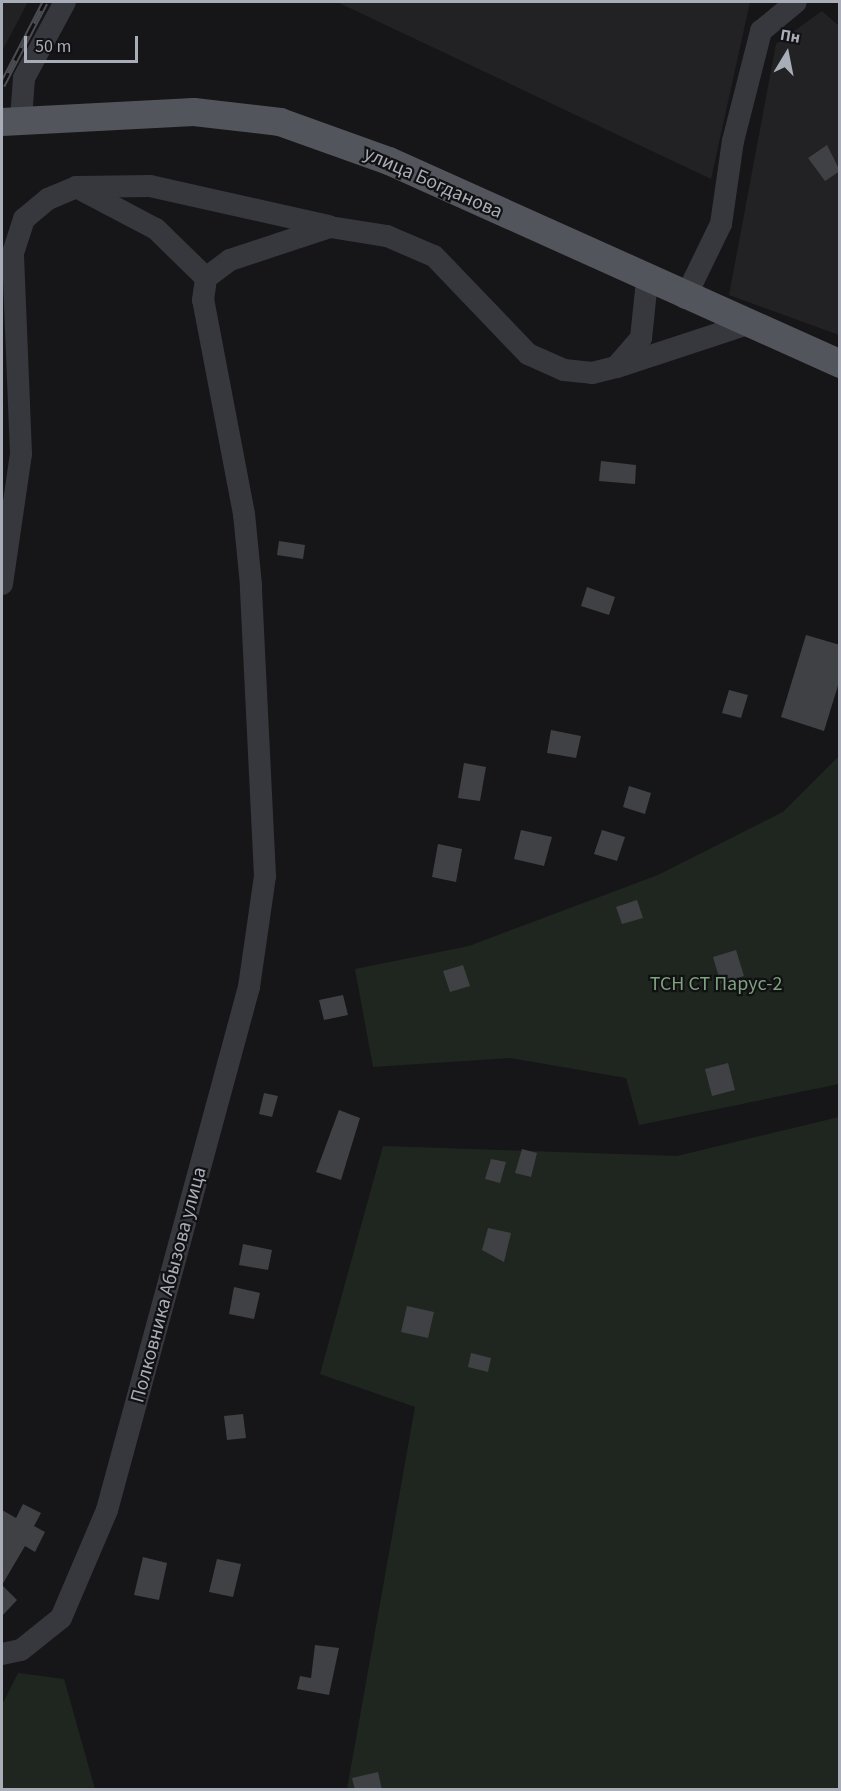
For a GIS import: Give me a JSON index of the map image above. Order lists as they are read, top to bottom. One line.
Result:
{"streets":{"main road":["улица Богданова"],"street":["Полковника Абызова улица"]},"parks":["ТСН СТ Парус-2"],"scale_bar":"50 m","north":"top"}
